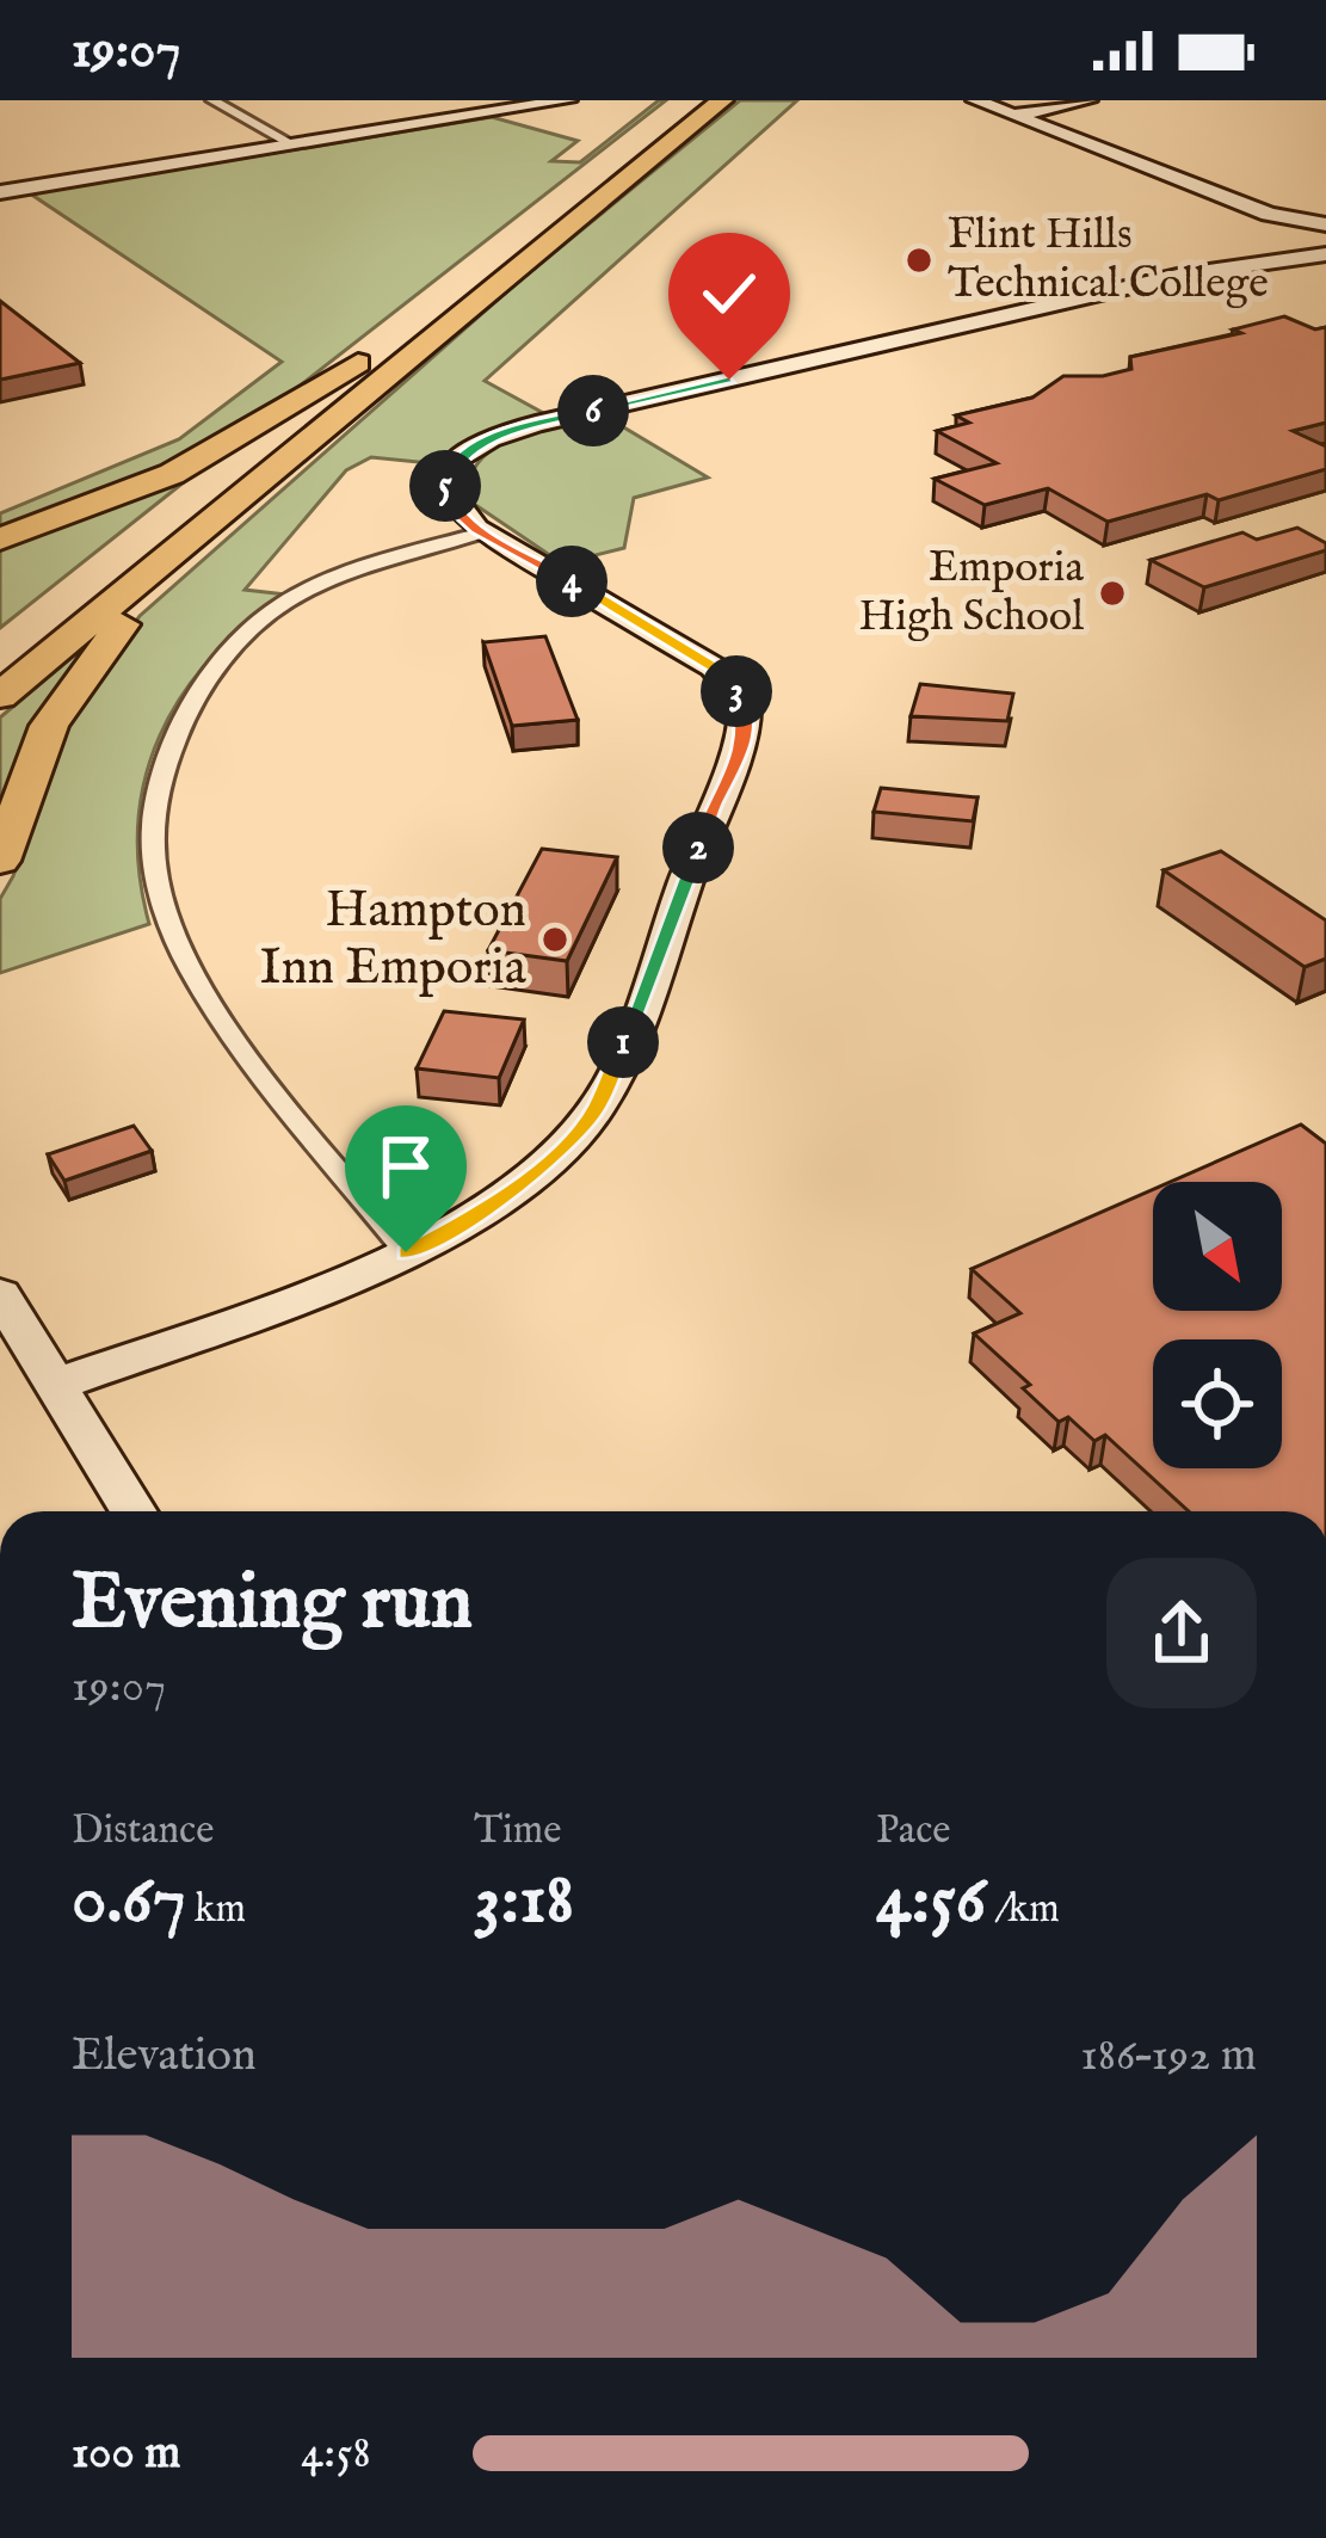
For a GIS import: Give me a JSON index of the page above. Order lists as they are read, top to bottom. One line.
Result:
{"places":["Flint Hills Technical College","Emporia High School","Hampton Inn Emporia"],"north":"bottom right","page":{"status":"19:07","pins":["6","5","4","3","2","1"],"heading":["Evening run","19:07"],"stats":[["Distance","0.67 km"],["Time","3:18"],["Pace","4:56 /km"]],"chart":["Elevation","186–192 m"],"list":[{"name":"100 m","note":"4:58"}]}}
